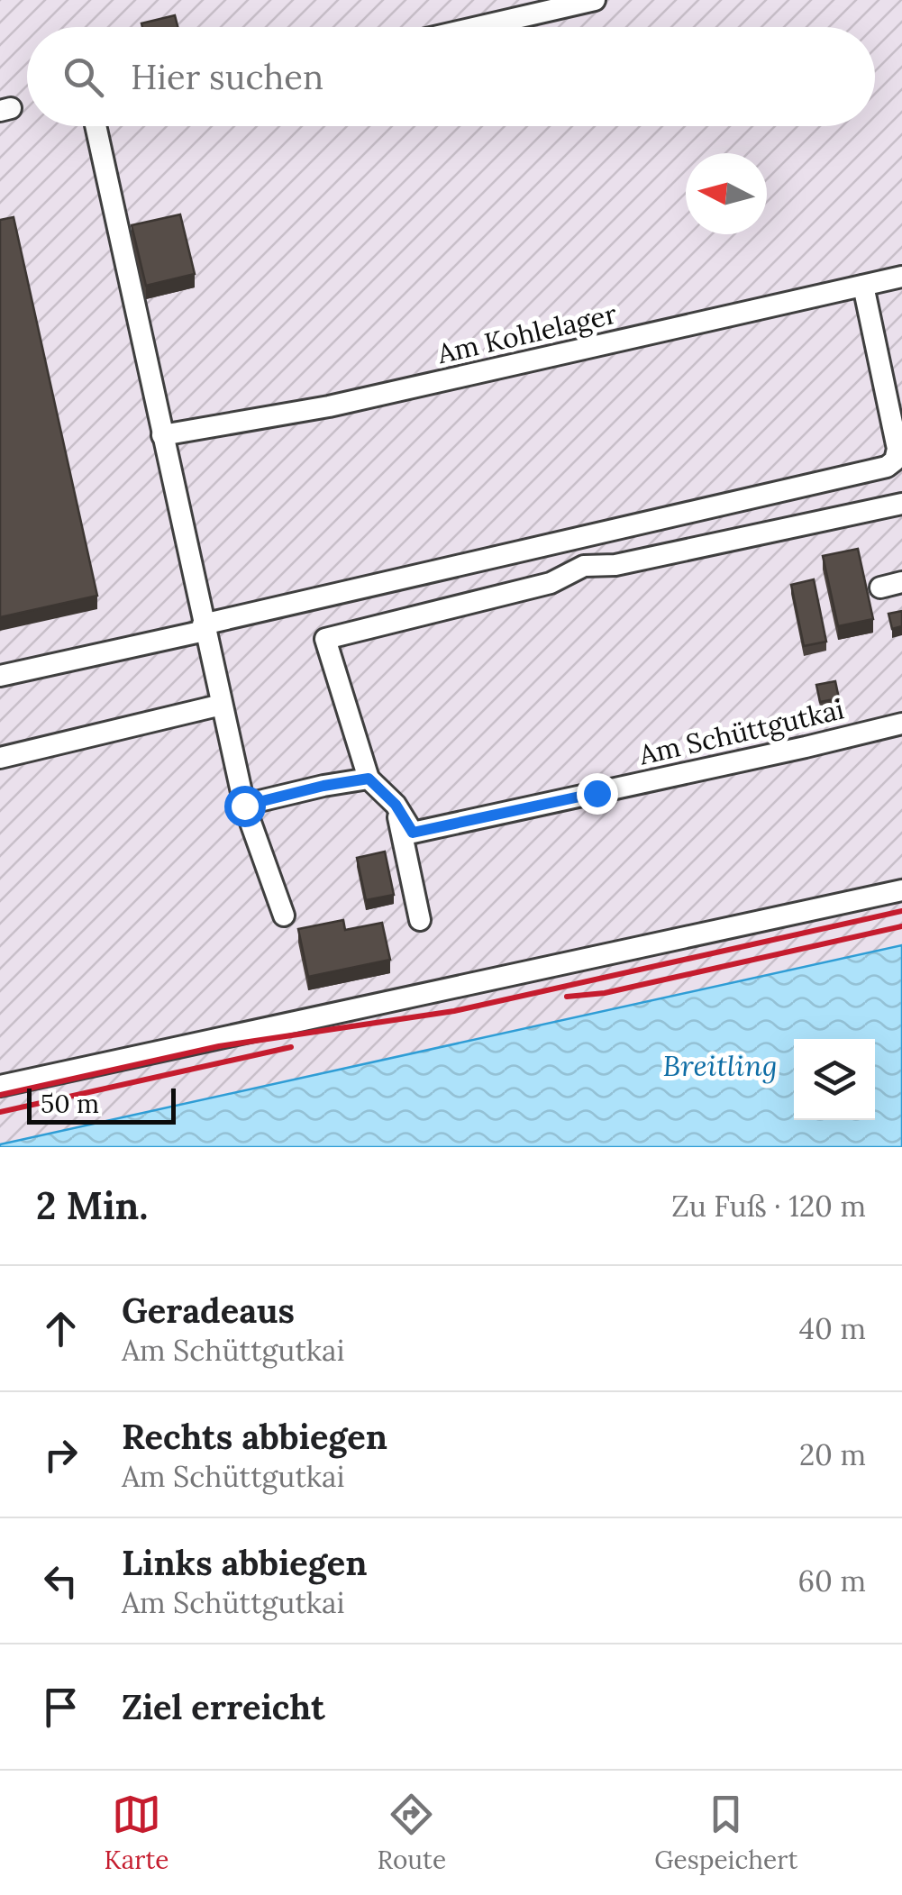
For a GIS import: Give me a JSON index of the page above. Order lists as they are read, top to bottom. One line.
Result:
{"streets":{"street":["Am Kohlelager","Am Schüttgutkai"]},"water":["Breitling"],"scale_bar":"50 m","north":"left","page":{"search":"Hier suchen","scale":"50 m","heading":["2 Min.","Zu Fuß · 120 m"],"list":[["Geradeaus","Am Schüttgutkai","40 m"],["Rechts abbiegen","Am Schüttgutkai","20 m"],["Links abbiegen","Am Schüttgutkai","60 m"],"Ziel erreicht"],"nav":["Karte","Route","Gespeichert"]}}
